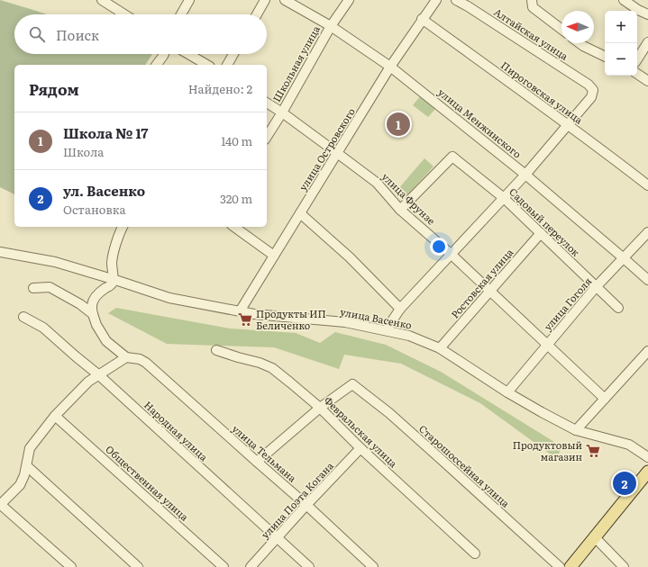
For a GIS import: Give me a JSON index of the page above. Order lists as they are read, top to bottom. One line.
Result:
{"streets":{"street":["Алтайская улица","Школьная улица","Пироговская улица","улица Менжинского","улица Островского","улица Фрунзе","Садовый переулок","Ростовская улица","улица Гоголя","улица Васенко","Народная улица","Февральская улица","улица Тельмана","Старошоссейная улица","Общественная улица","улица Поэта Когана"]},"crossings":[["Алтайская улица","Пироговская улица"],["Школьная улица","улица Менжинского"],["Школьная улица","улица Фрунзе"],["Пироговская улица","улица Островского"],["улица Менжинского","улица Островского"],["улица Менжинского","улица Гоголя"],["улица Островского","улица Фрунзе"],["улица Островского","улица Васенко"],["улица Фрунзе","Садовый переулок"],["улица Фрунзе","Ростовская улица"],["улица Фрунзе","улица Гоголя"],["Садовый переулок","Ростовская улица"],["Садовый переулок","улица Гоголя"],["Ростовская улица","улица Васенко"],["улица Гоголя","улица Васенко"],["Народная улица","улица Поэта Когана"],["Февральская улица","Старошоссейная улица"],["Февральская улица","улица Поэта Когана"],["улица Тельмана","улица Поэта Когана"]],"places":{"supermarket":["Продукты ИП Беличенко","Продуктовый магазин"]},"north":"left","page":{"map_buttons":["+","−"],"search":"Поиск","heading":["Рядом","Найдено: 2"],"pins":["1","2"],"list":[{"mark":"1","name":"Школа № 17","note":"Школа","value":"140 m"},{"mark":"2","name":"ул. Васенко","note":"Остановка","value":"320 m"}]}}
